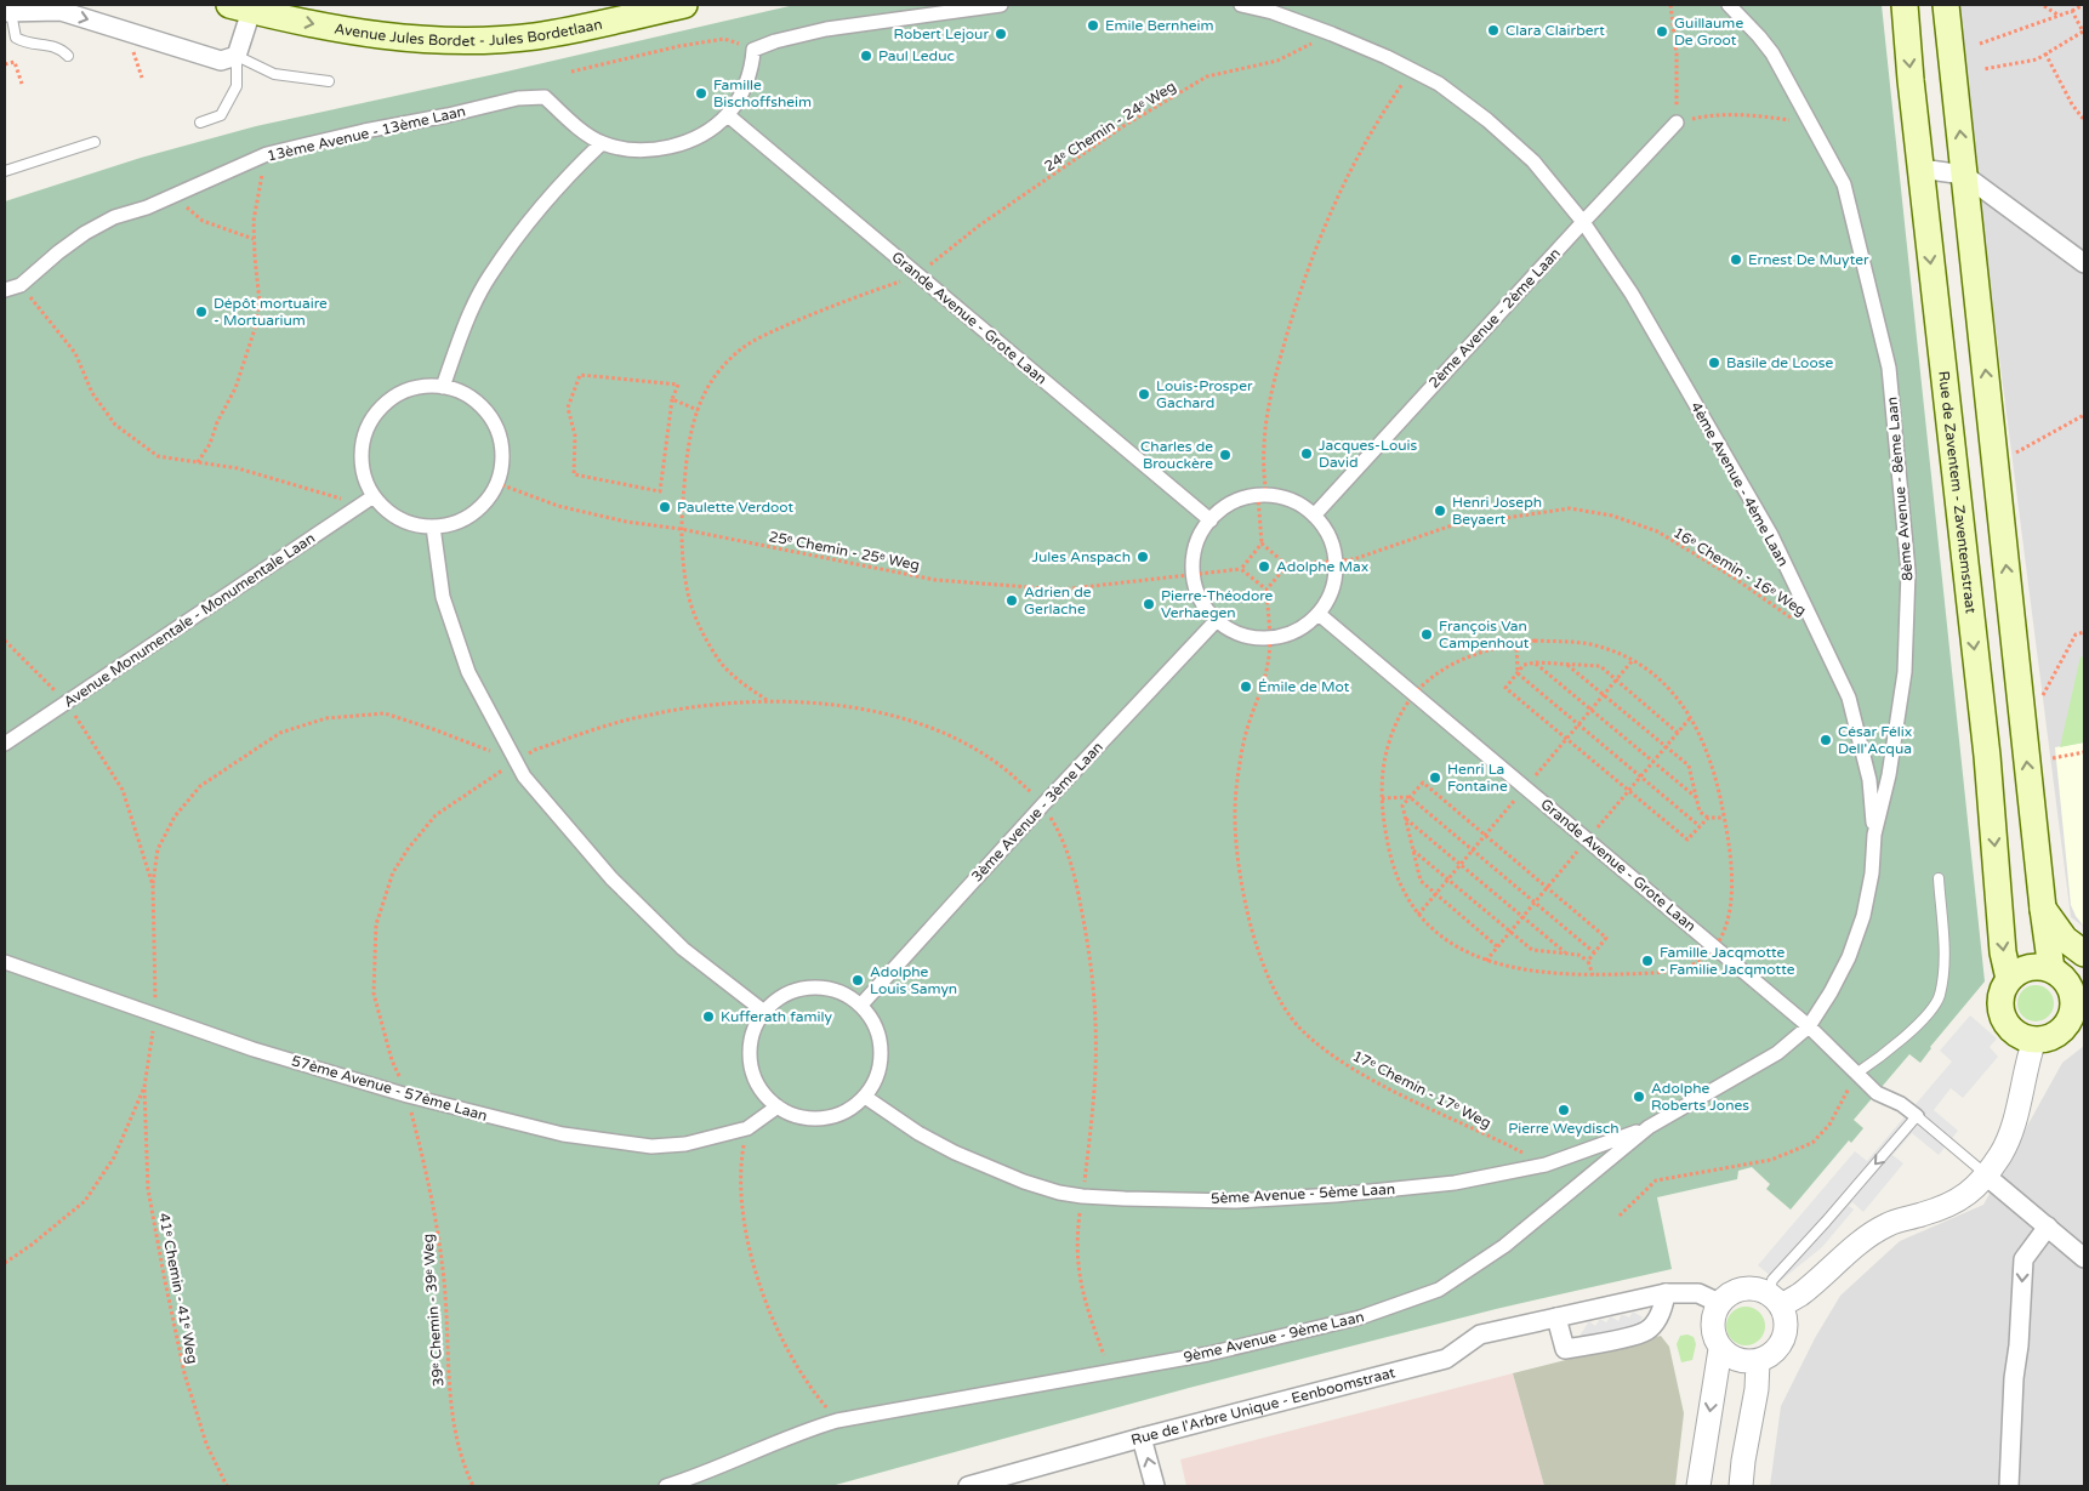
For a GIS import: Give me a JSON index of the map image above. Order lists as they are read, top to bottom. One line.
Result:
{"streets":{"main road":["Avenue Jules Bordet - Jules Bordetlaan","Rue de Zaventem - Zaventemstraat"],"street":["13ème Avenue - 13ème Laan","Grande Avenue - Grote Laan","2ème Avenue - 2ème Laan","4ème Avenue - 4ème Laan","8ème Avenue - 8ème Laan","Avenue Monumentale - Monumentale Laan","3ème Avenue - 3ème Laan","57ème Avenue - 57ème Laan","5ème Avenue - 5ème Laan","9ème Avenue - 9ème Laan","Rue de l'Arbre Unique - Eenboomstraat"],"path":["24ᵉ Chemin - 24ᵉ Weg","25ᵉ Chemin - 25ᵉ Weg","16ᵉ Chemin - 16ᵉ Weg","17ᵉ Chemin - 17ᵉ Weg","41ᵉ Chemin - 41ᵉ Weg","39ᵉ Chemin - 39ᵉ Weg"]},"crossings":[["24ᵉ Chemin - 24ᵉ Weg","Grande Avenue - Grote Laan"],["24ᵉ Chemin - 24ᵉ Weg","4ème Avenue - 4ème Laan"],["24ᵉ Chemin - 24ᵉ Weg","25ᵉ Chemin - 25ᵉ Weg"],["24ᵉ Chemin - 24ᵉ Weg","39ᵉ Chemin - 39ᵉ Weg"],["Grande Avenue - Grote Laan","8ème Avenue - 8ème Laan"],["Grande Avenue - Grote Laan","9ème Avenue - 9ème Laan"],["2ème Avenue - 2ème Laan","4ème Avenue - 4ème Laan"],["4ème Avenue - 4ème Laan","8ème Avenue - 8ème Laan"],["4ème Avenue - 4ème Laan","16ᵉ Chemin - 16ᵉ Weg"],["8ème Avenue - 8ème Laan","9ème Avenue - 9ème Laan"],["25ᵉ Chemin - 25ᵉ Weg","Avenue Monumentale - Monumentale Laan"],["3ème Avenue - 3ème Laan","57ème Avenue - 57ème Laan"],["3ème Avenue - 3ème Laan","5ème Avenue - 5ème Laan"],["3ème Avenue - 3ème Laan","39ᵉ Chemin - 39ᵉ Weg"],["57ème Avenue - 57ème Laan","5ème Avenue - 5ème Laan"],["57ème Avenue - 57ème Laan","39ᵉ Chemin - 39ᵉ Weg"],["17ᵉ Chemin - 17ᵉ Weg","5ème Avenue - 5ème Laan"],["5ème Avenue - 5ème Laan","39ᵉ Chemin - 39ᵉ Weg"],["5ème Avenue - 5ème Laan","9ème Avenue - 9ème Laan"],["39ᵉ Chemin - 39ᵉ Weg","9ème Avenue - 9ème Laan"]],"one_way":["Avenue Jules Bordet - Jules Bordetlaan"],"places":["Emile Bernheim","Clara Clairbert","Guillaume De Groot","Robert Lejour","Paul Leduc","Famille Bischoffsheim","Ernest De Muyter","Dépôt mortuaire - Mortuarium","Basile de Loose","Louis-Prosper Gachard","Jacques-Louis David","Charles de Brouckère","Paulette Verdoot","Henri Joseph Beyaert","Jules Anspach","Adolphe Max","Adrien de Gerlache","Pierre-Théodore Verhaegen","François Van Campenhout","Émile de Mot","César Félix Dell'Acqua","Henri La Fontaine","Famille Jacqmotte - Familie Jacqmotte","Adolphe Louis Samyn","Kufferath family","Adolphe Roberts Jones","Pierre Weydisch"]}
